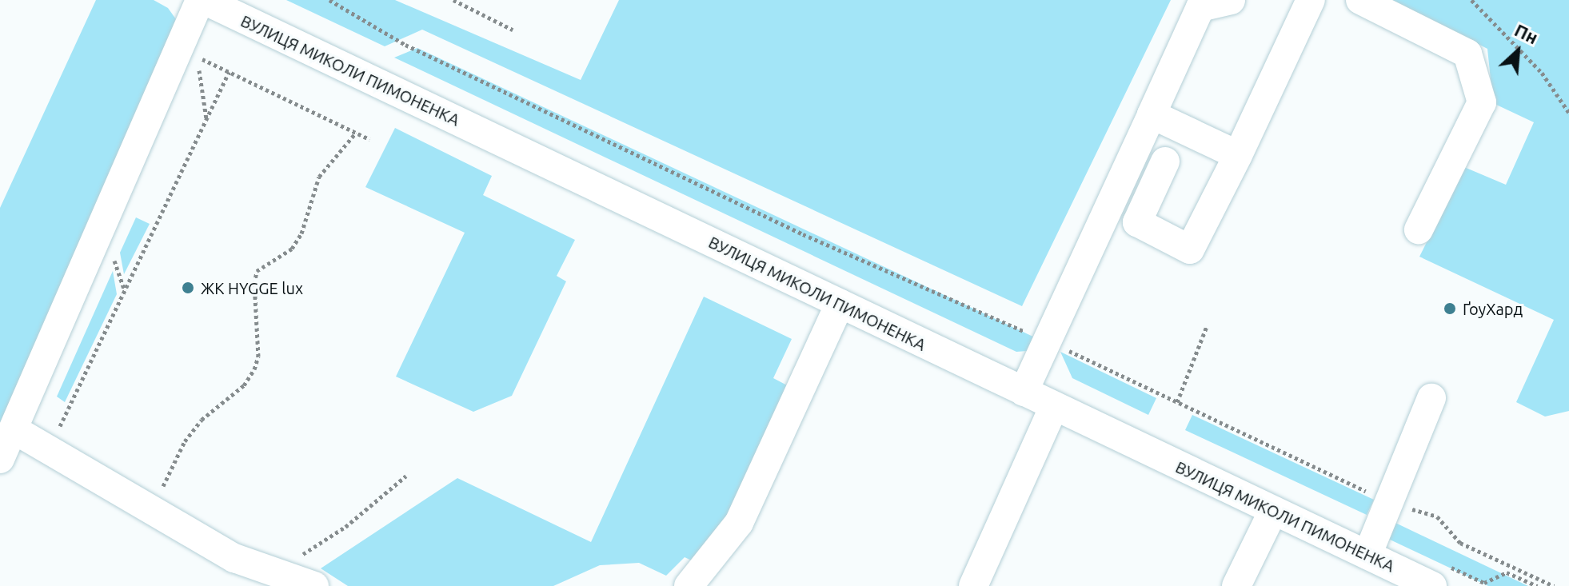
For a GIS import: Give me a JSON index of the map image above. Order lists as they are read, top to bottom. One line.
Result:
{"streets":{"street":["ВУЛИЦЯ МИКОЛИ ПИМОНЕНКА"]},"places":["ЖК HYGGE lux","ҐоуХард"],"north":"top right"}
